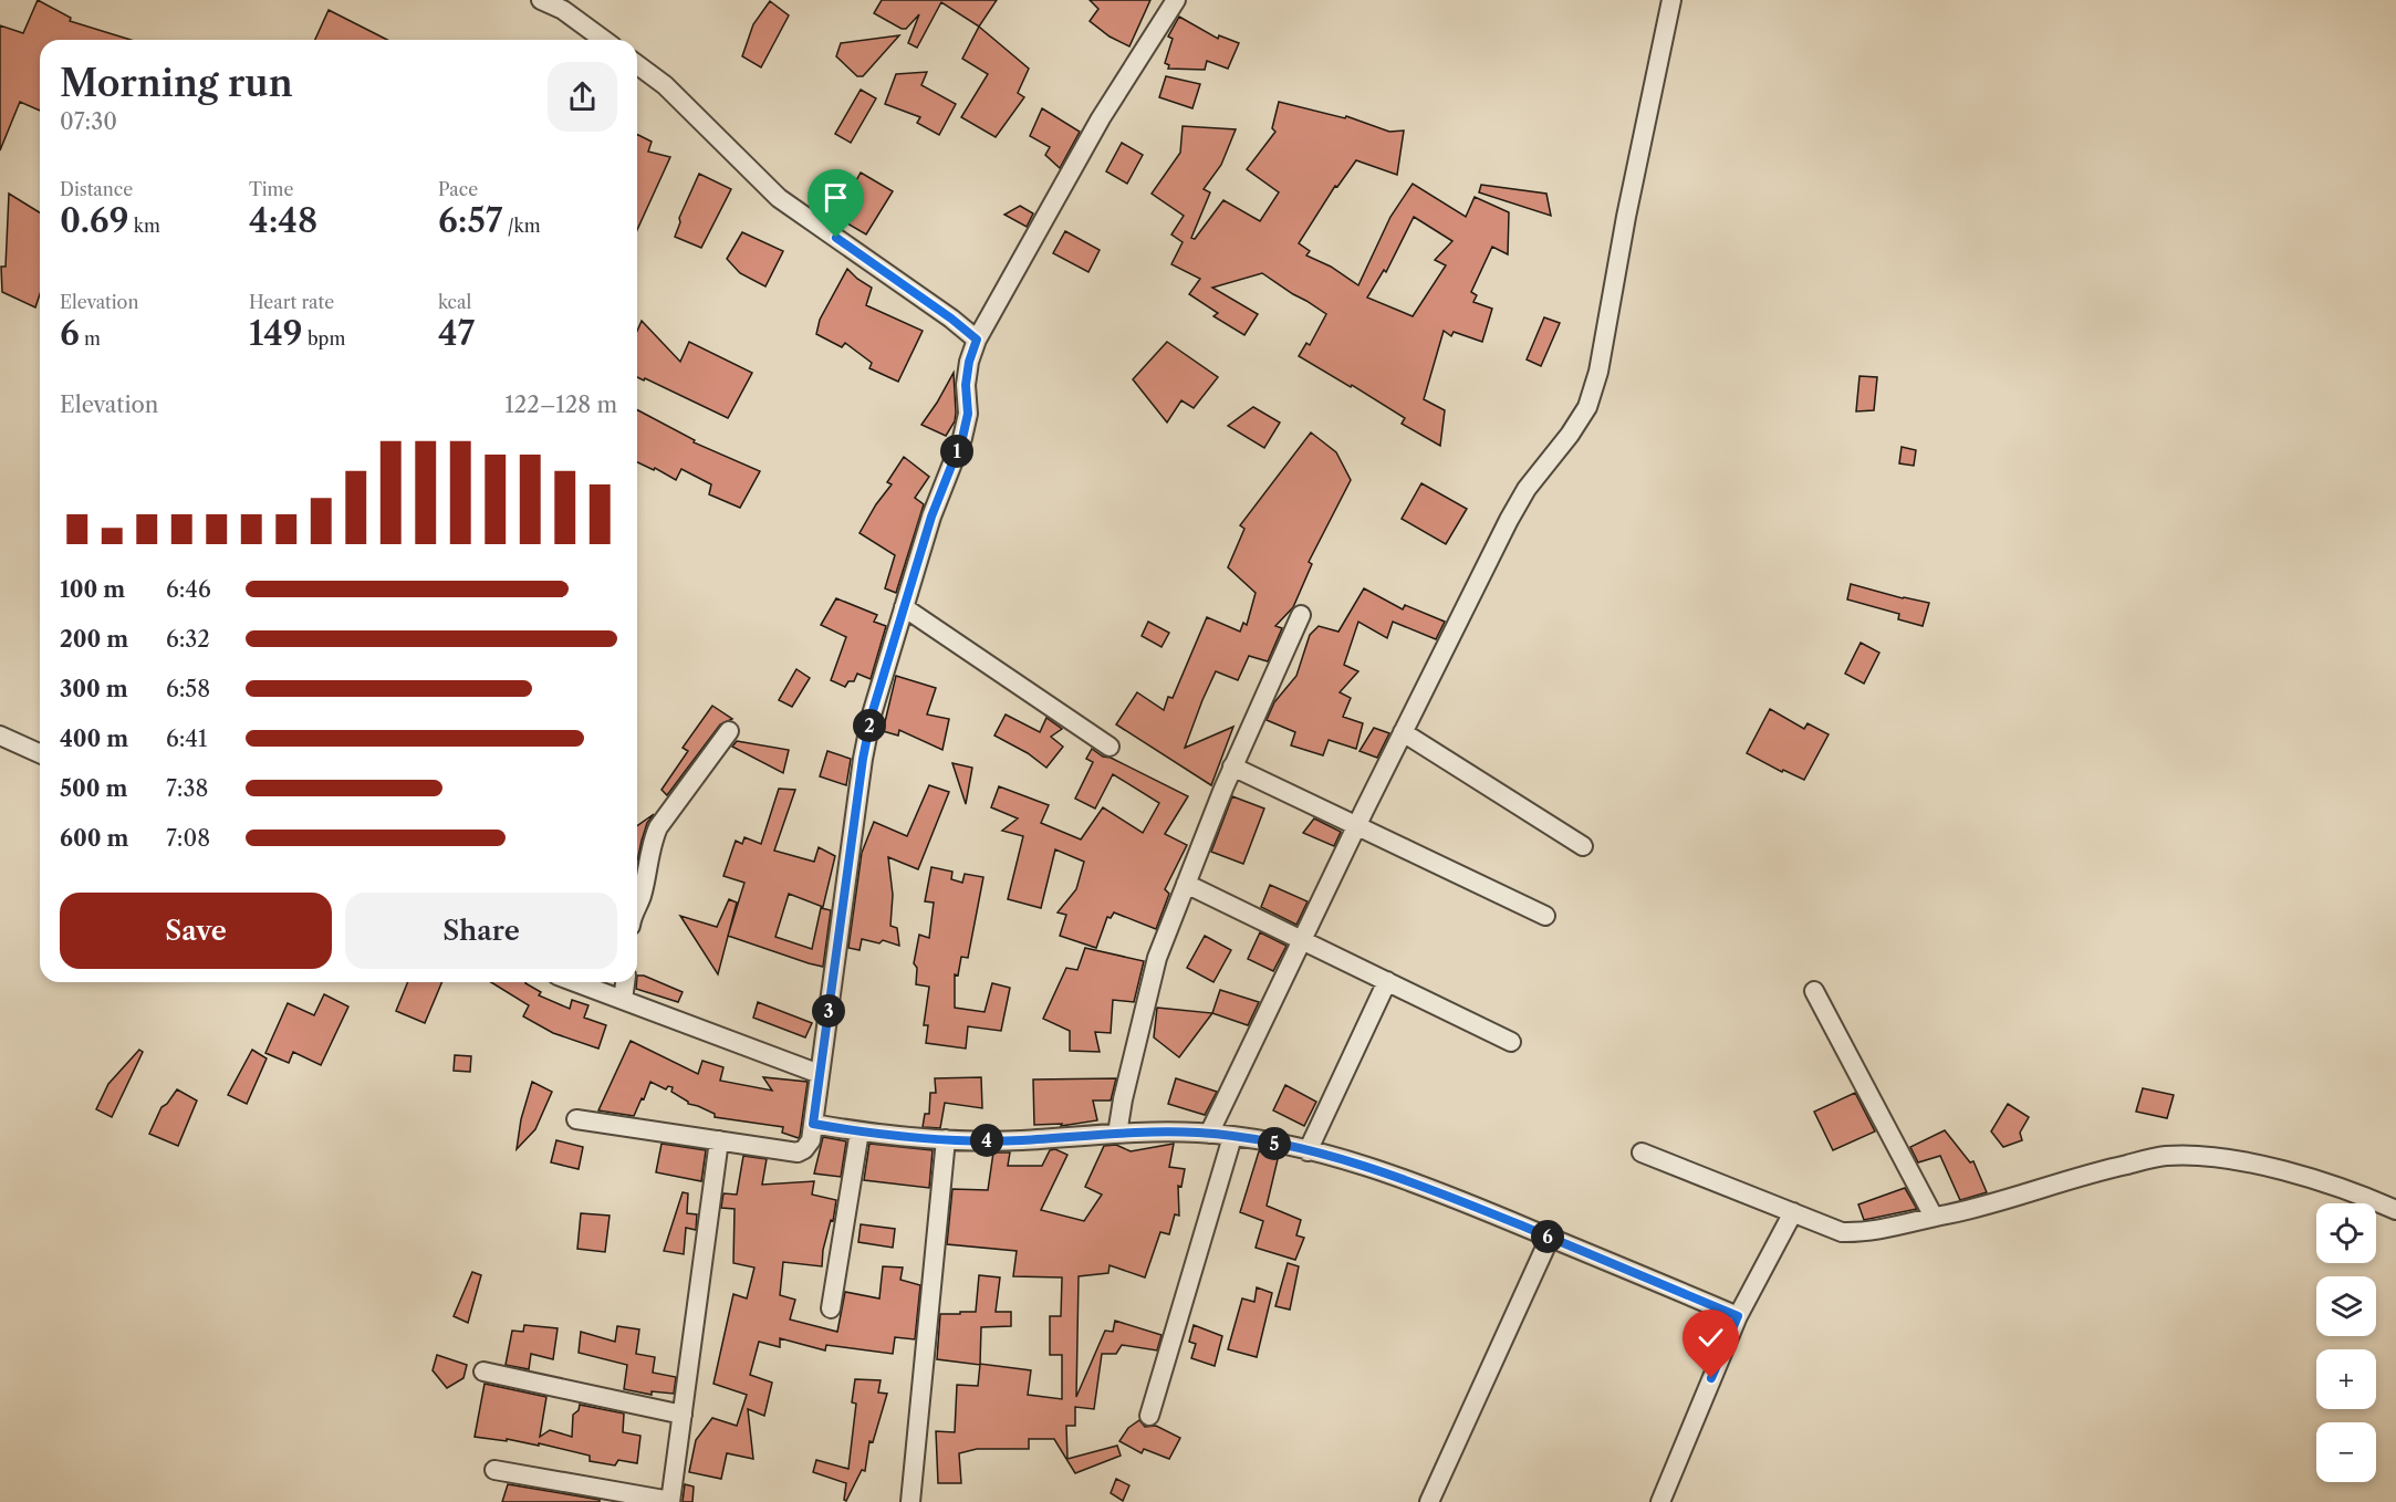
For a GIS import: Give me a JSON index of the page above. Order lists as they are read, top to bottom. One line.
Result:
{"page":{"heading":["Morning run","07:30"],"stats":[["Distance","0.69 km"],["Time","4:48"],["Pace","6:57 /km"],["Elevation","6 m"],["Heart rate","149 bpm"],["kcal","47"]],"chart":["Elevation","122–128 m"],"pins":["1","2","3","4","5","6"],"list":[{"name":"100 m","note":"6:46"},{"name":"200 m","note":"6:32"},{"name":"300 m","note":"6:58"},{"name":"400 m","note":"6:41"},{"name":"500 m","note":"7:38"},{"name":"600 m","note":"7:08"}],"buttons":["Save","Share"],"map_buttons":["+","−"]}}
